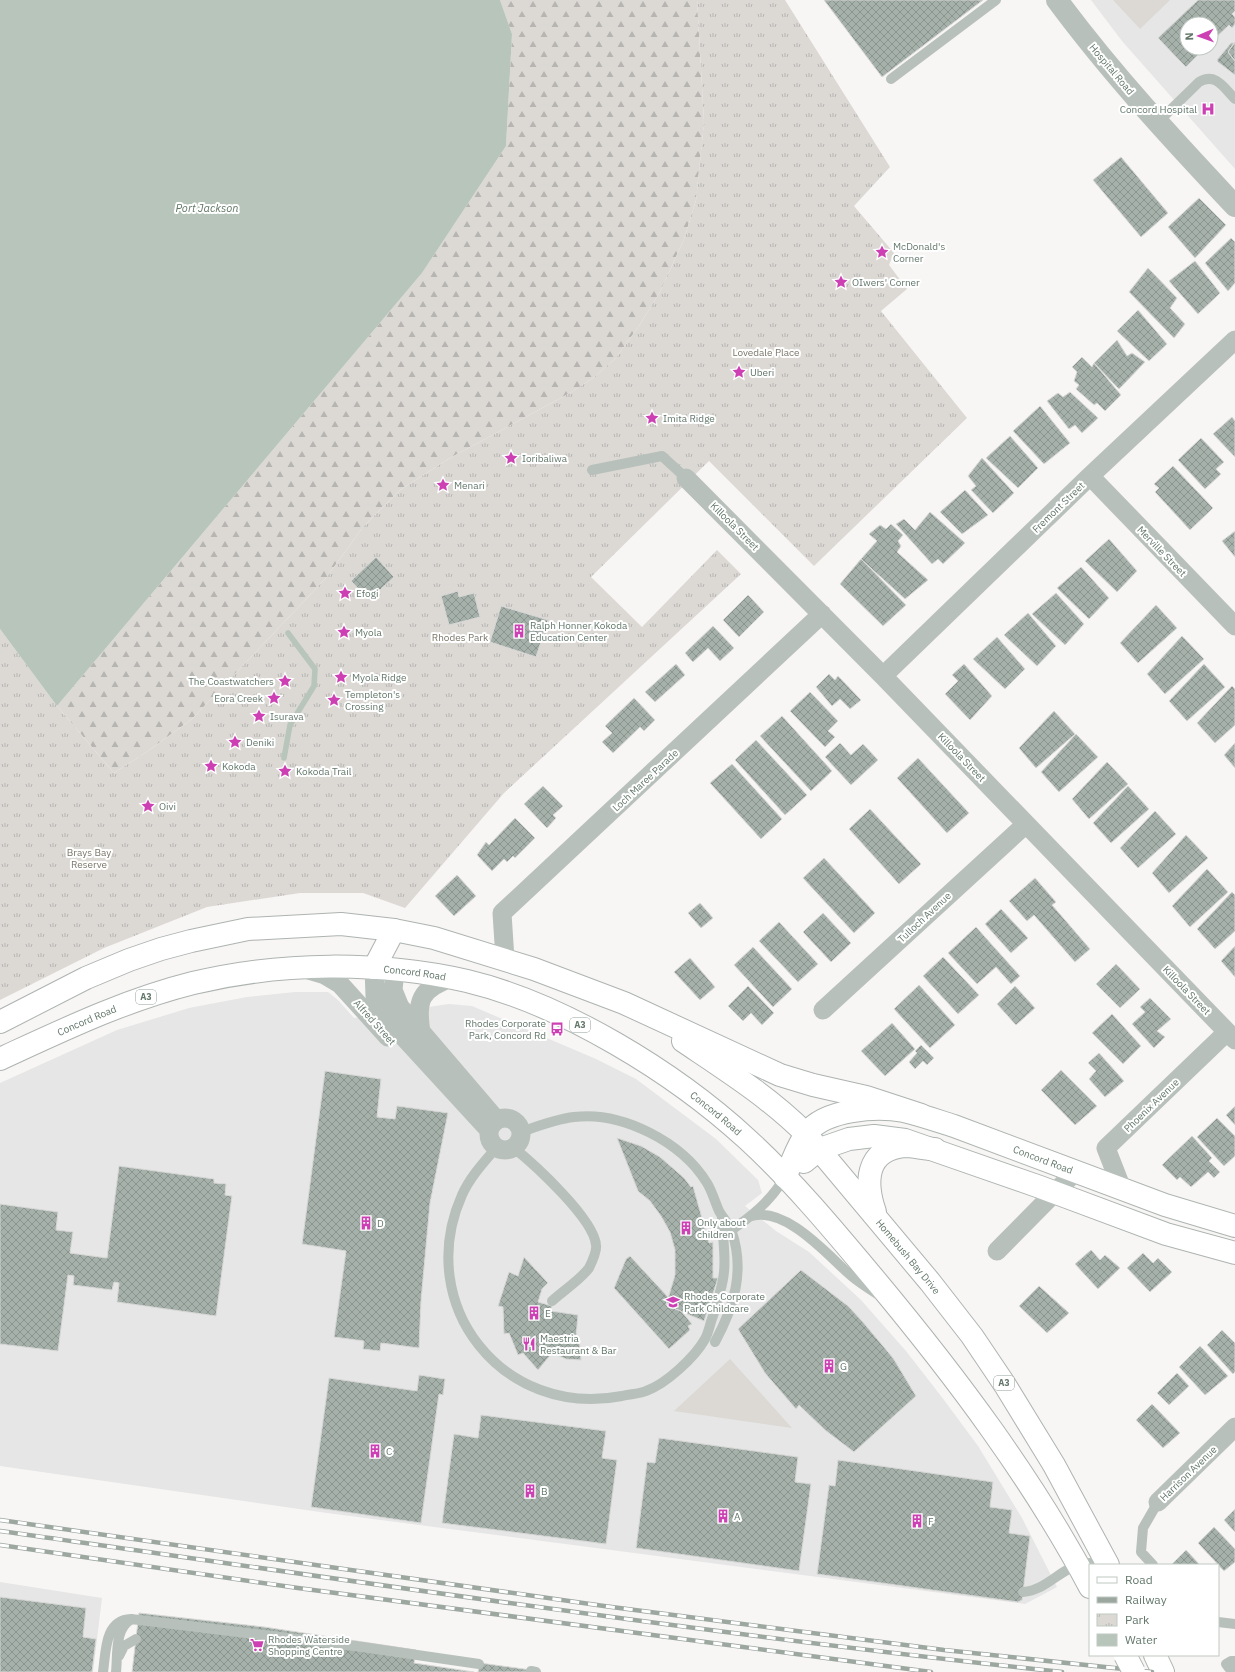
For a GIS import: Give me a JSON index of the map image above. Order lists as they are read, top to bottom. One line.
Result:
{"streets":{"main road":["Concord Road","A3","Homebush Bay Drive"],"street":["Hospital Road","Fremont Street","Killoola Street","Merville Street","Loch Maree Parade","Tulloch Avenue","Alfred Street","Phoenix Avenue","Harrison Avenue"]},"crossings":[["Fremont Street","Killoola Street"],["Fremont Street","Merville Street"],["Killoola Street","Loch Maree Parade"],["Killoola Street","Tulloch Avenue"],["Killoola Street","Phoenix Avenue"],["Loch Maree Parade","A3"],["Concord Road","A3"],["Concord Road","Alfred Street"],["Concord Road","Phoenix Avenue"],["Concord Road","Homebush Bay Drive"],["A3","Homebush Bay Drive"]],"water":["Port Jackson"],"parks":["Lovedale Place","Rhodes Park","Brays Bay Reserve"],"places":{"hospital":["Concord Hospital"],"place":["McDonald's Corner","OIwers' Corner","Uberi","Imita Ridge","Ioribaliwa","Menari","Efogi","Myola","Myola Ridge","The Coastwatchers","Eora Creek","Templeton's Crossing","Isurava","Deniki","Kokoda","Kokoda Trail","Oivi"],"building":["Ralph Honner Kokoda Education Center","D","Only about children","E","G","C","B","A","F"],"bus stop":["Rhodes Corporate Park, Concord Rd"],"school or university":["Rhodes Corporate Park Childcare"],"restaurant":["Maestria Restaurant & Bar"],"supermarket":["Rhodes Waterside Shopping Centre"]},"legend":["Road","Railway","Park","Water"],"north":"left"}
